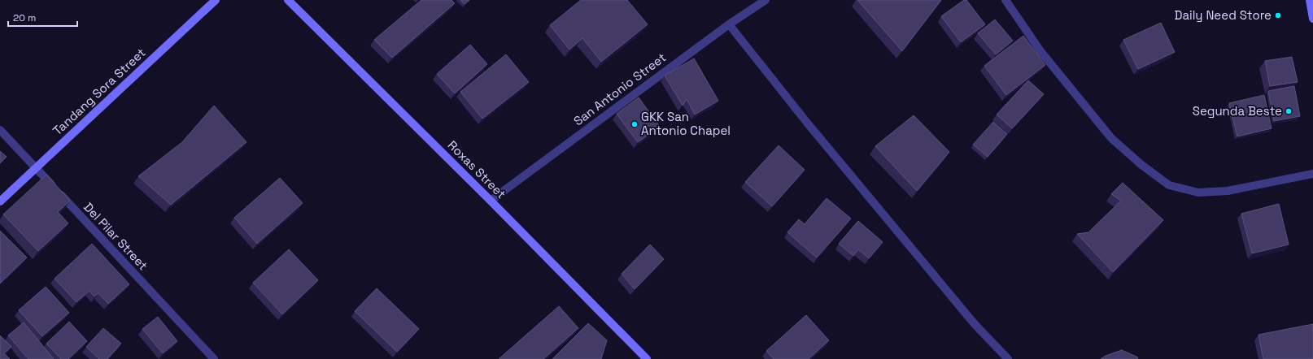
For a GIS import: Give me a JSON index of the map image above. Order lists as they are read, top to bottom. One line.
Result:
{"streets":{"street":["San Antonio Street","Tandang Sora Street","Roxas Street","Del Pilar Street"]},"crossings":[["San Antonio Street","Roxas Street"],["Tandang Sora Street","Del Pilar Street"]],"places":["Daily Need Store","Segunda Beste","GKK San Antonio Chapel"],"scale_bar":"20 m"}
